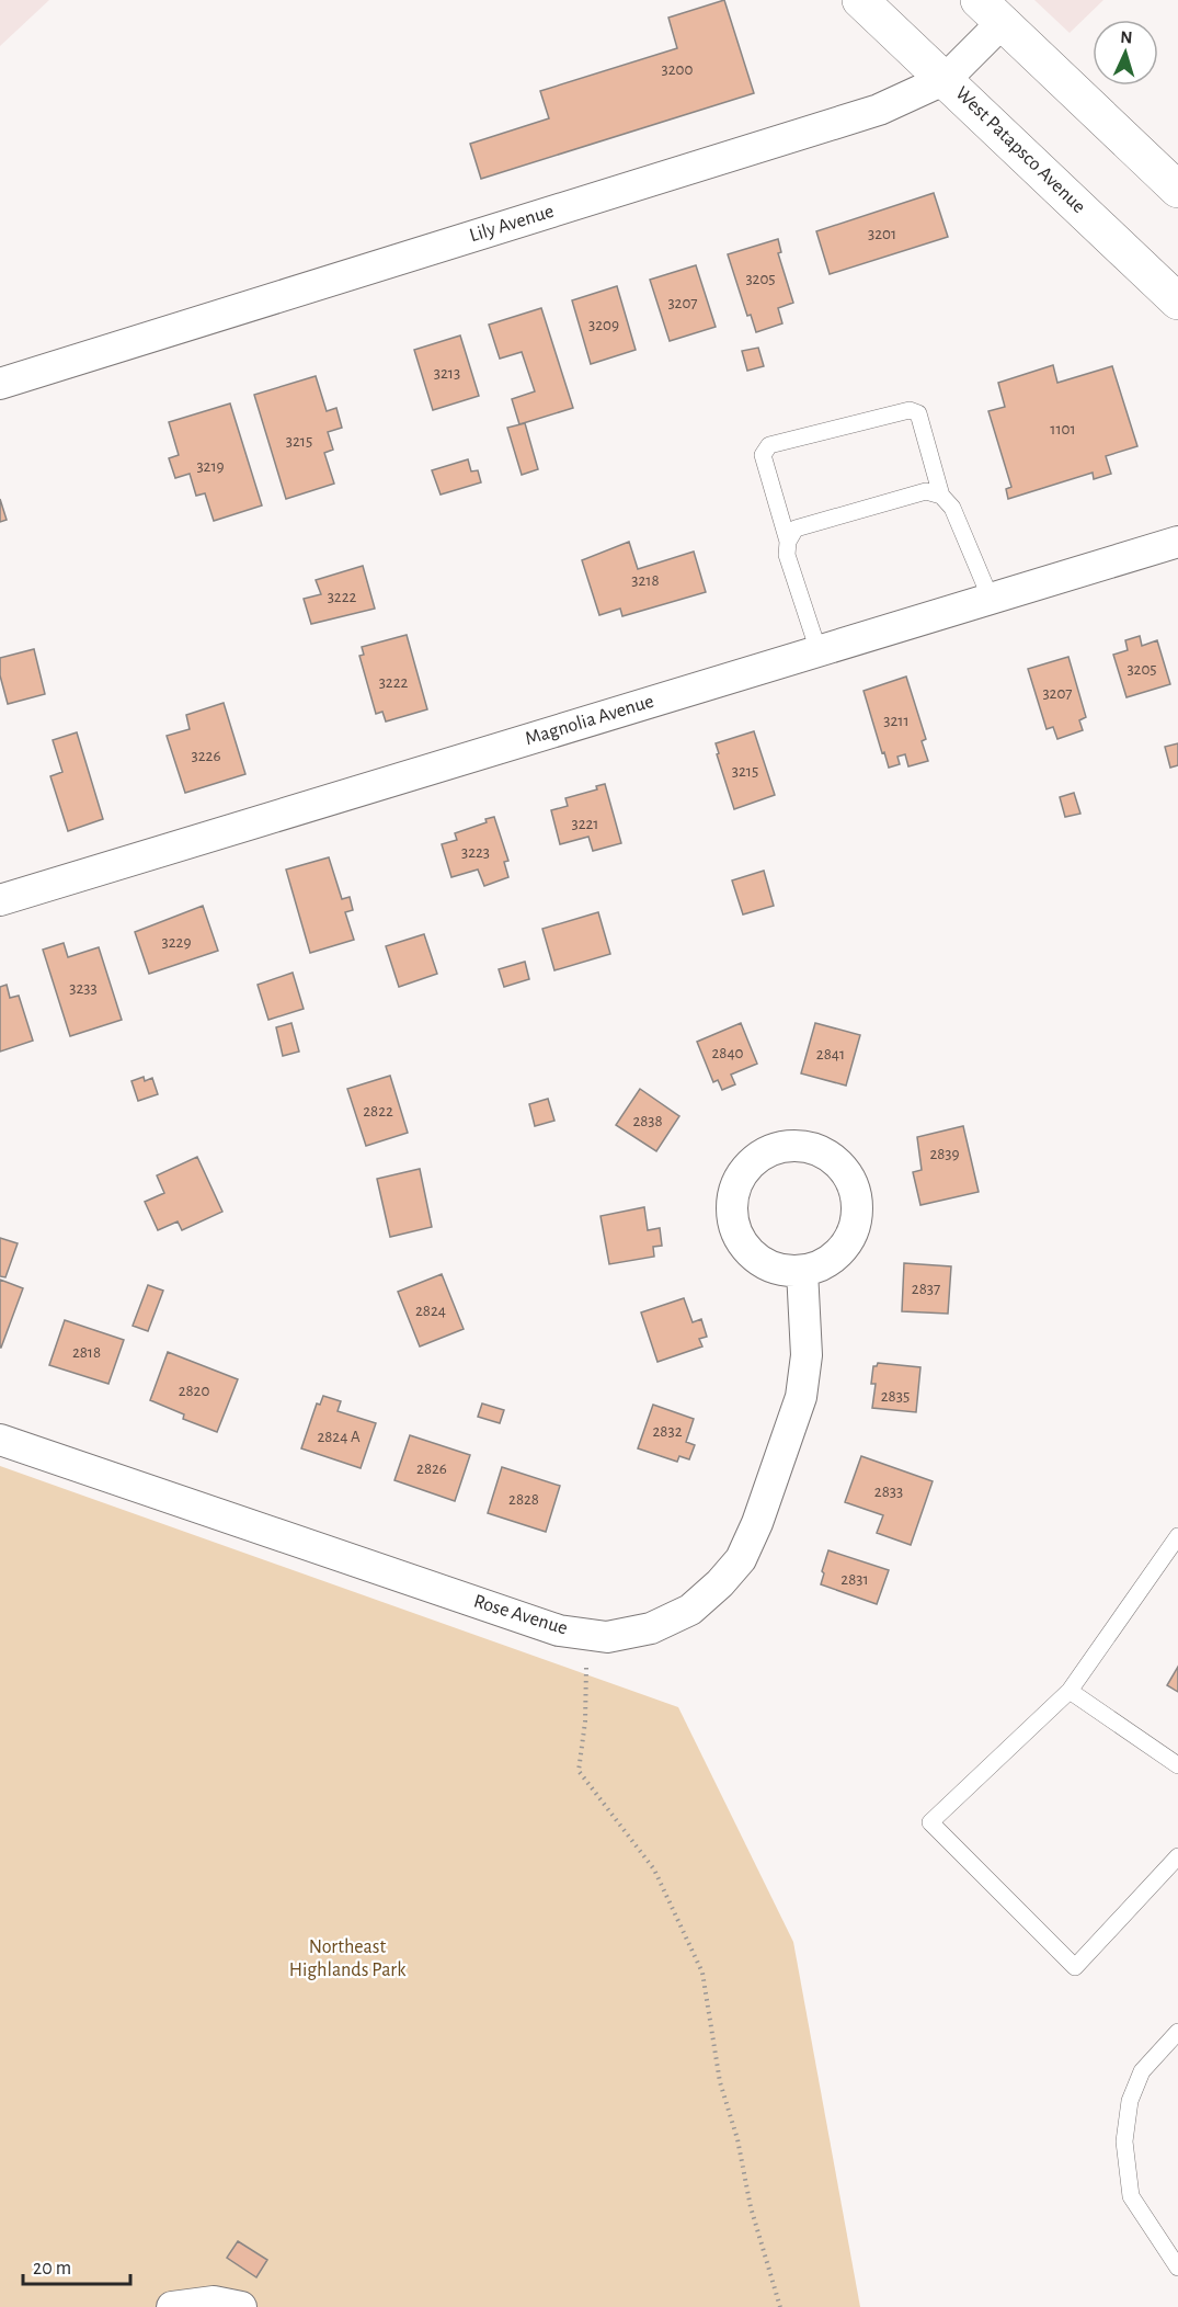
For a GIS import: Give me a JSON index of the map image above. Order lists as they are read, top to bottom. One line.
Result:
{"streets":{"main road":["West Patapsco Avenue"],"street":["Lily Avenue","Magnolia Avenue","Rose Avenue"]},"crossings":[["West Patapsco Avenue","Lily Avenue"]],"parks":["Northeast Highlands Park"],"house_numbers":["3200","3201","3205","3207","3209","3213","1101","3215","3219","3218","3222","3205","3222","3207","3211","3226","3215","3221","3223","3229","3233","2840","2841","2822","2838","2839","2837","2824","2818","2820","2835","2832","2824 A","2826","2833","2828","2831"],"scale_bar":"20 m","north":"top"}
